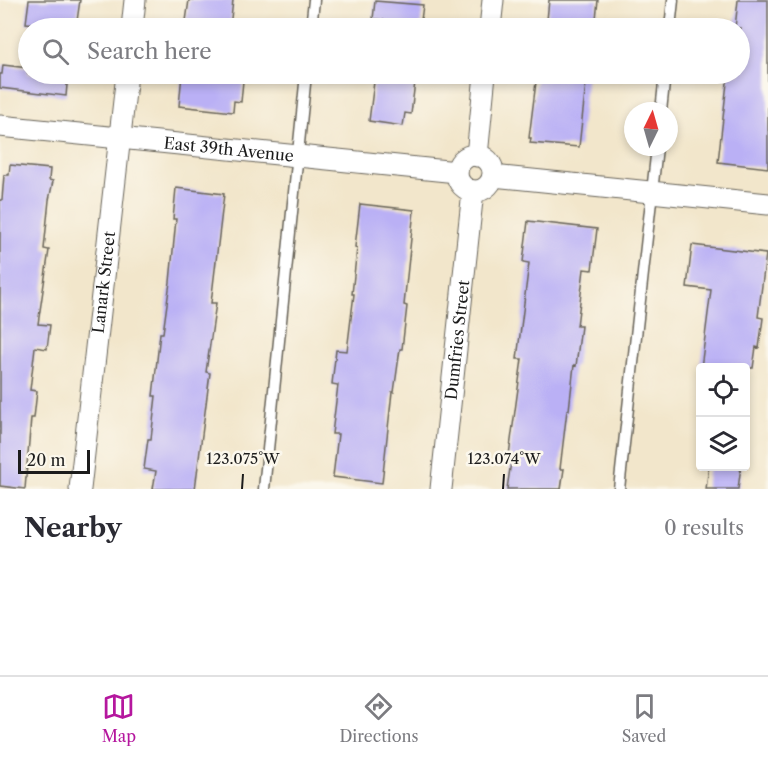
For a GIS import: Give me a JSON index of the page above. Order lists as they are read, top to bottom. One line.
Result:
{"streets":{"street":["East 39th Avenue","Lanark Street","Dumfries Street"]},"crossings":[["East 39th Avenue","Lanark Street"],["East 39th Avenue","Dumfries Street"]],"scale_bar":"20 m","north":"top","page":{"search":"Search here","scale":"20 m","heading":["Nearby","0 results"],"nav":["Map","Directions","Saved"]},"coordinates":["123.075°W","123.074°W"]}
